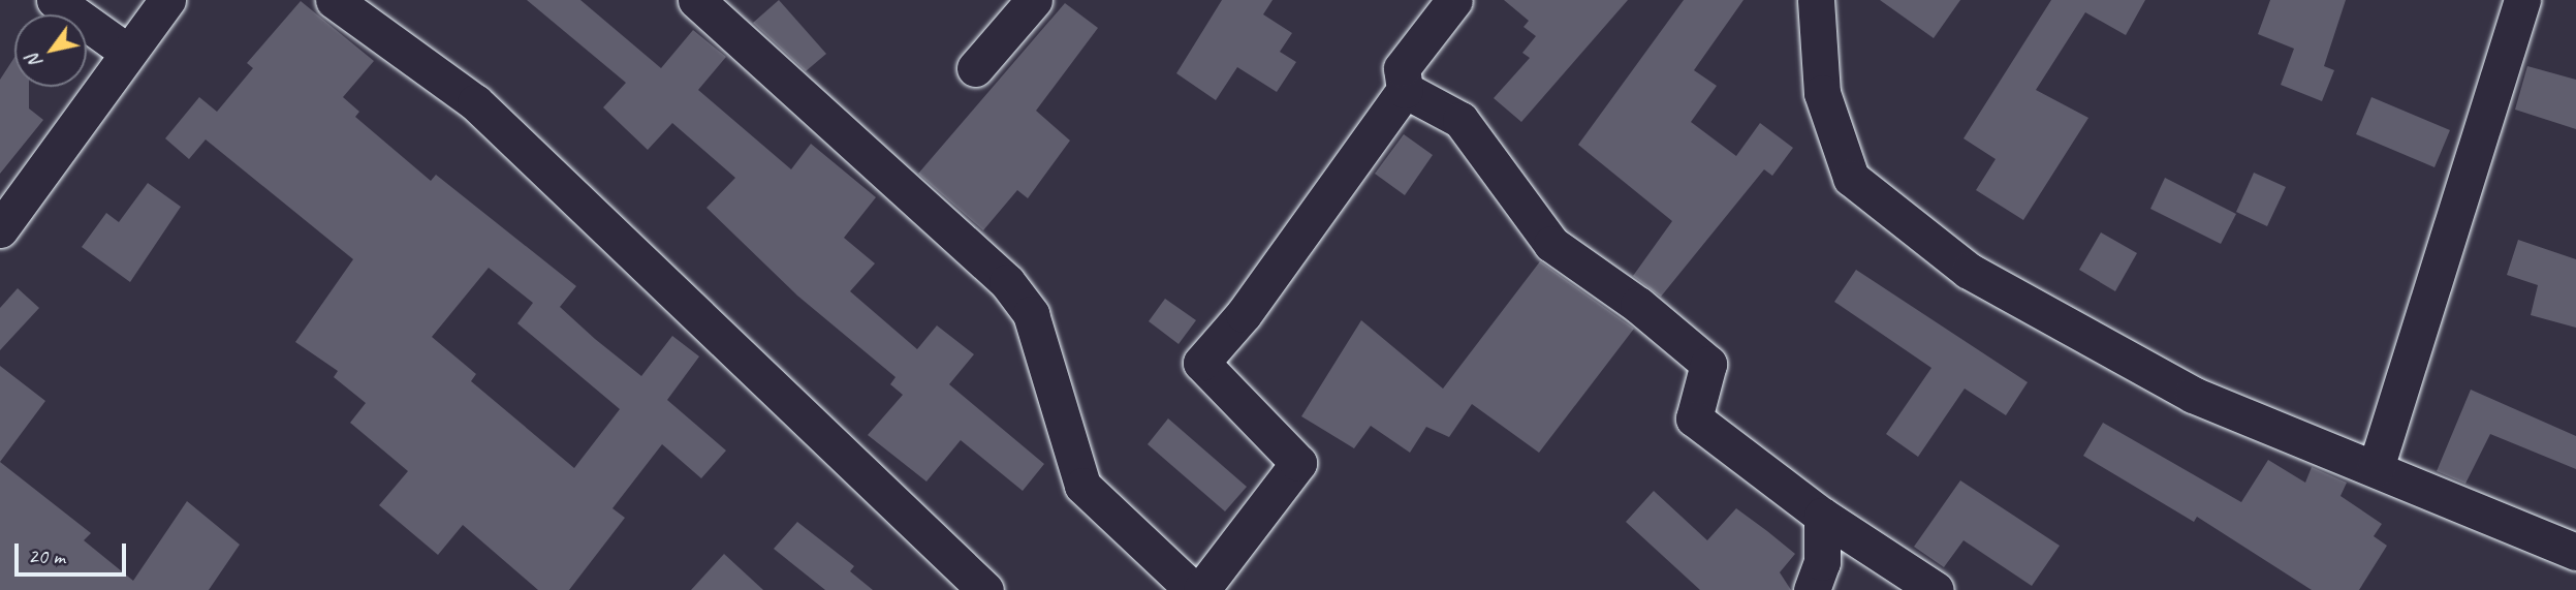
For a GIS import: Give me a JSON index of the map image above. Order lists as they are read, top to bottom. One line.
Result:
{"scale_bar":"20 m","north":"bottom left"}
